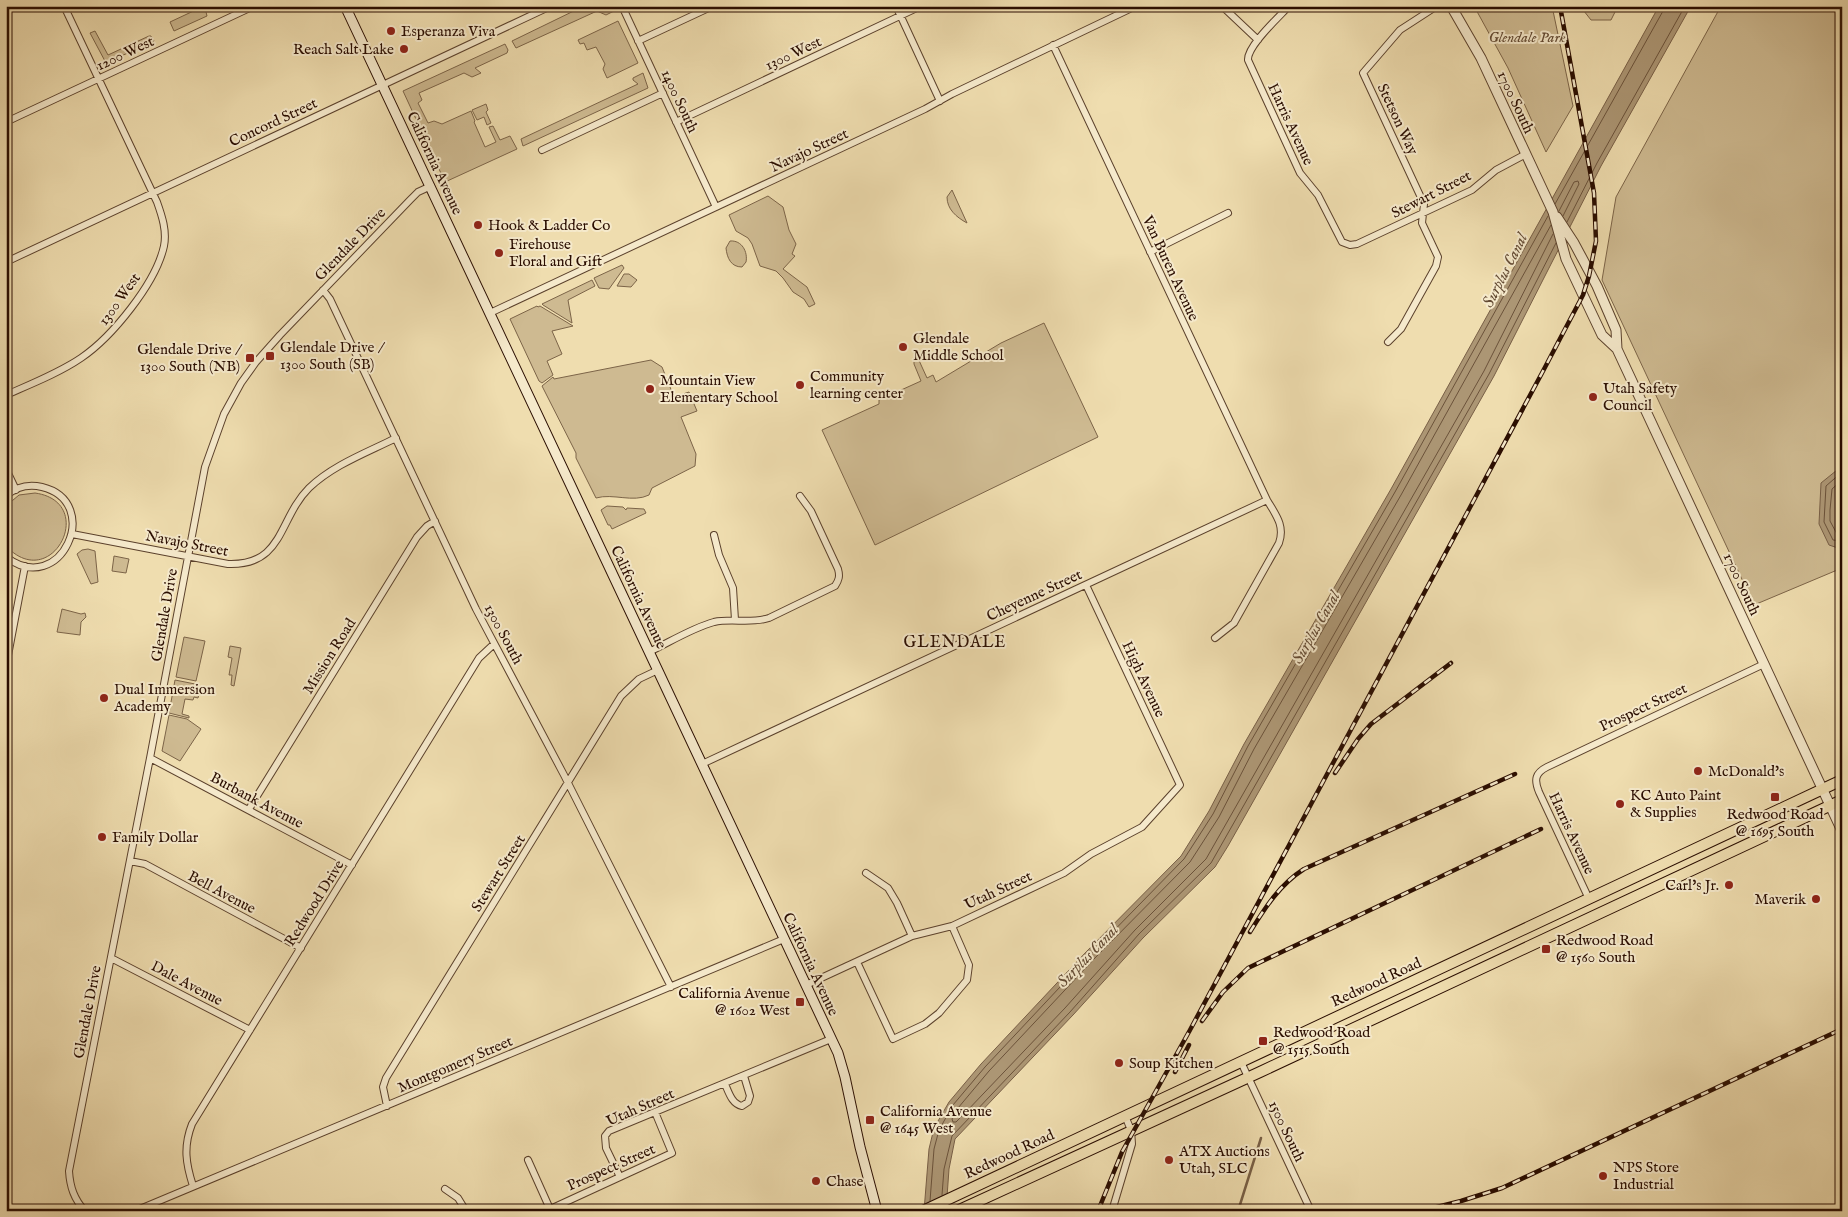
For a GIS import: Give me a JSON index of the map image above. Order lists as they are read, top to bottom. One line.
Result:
{"streets":{"main road":["1700 South","California Avenue","Redwood Road"],"street":["1200 West","1300 West","1400 South","Stetson Way","Concord Street","Harris Avenue","Navajo Street","Stewart Street","Glendale Drive","Van Buren Avenue","Cheyenne Street","1300 South","Mission Road","High Avenue","Prospect Street","Burbank Avenue","Utah Street","Bell Avenue","Redwood Drive","Dale Avenue","Montgomery Street","1500 South"]},"crossings":[["1200 West","1300 West"],["1300 West","1400 South"],["1300 West","Concord Street"],["1400 South","Navajo Street"],["1700 South","Stewart Street"],["1700 South","Prospect Street"],["1700 South","Redwood Road"],["Stetson Way","Stewart Street"],["Concord Street","California Avenue"],["Harris Avenue","Stewart Street"],["Harris Avenue","Prospect Street"],["Harris Avenue","Redwood Road"],["Navajo Street","California Avenue"],["Navajo Street","Glendale Drive"],["Navajo Street","Van Buren Avenue"],["Navajo Street","1300 South"],["California Avenue","Stewart Street"],["California Avenue","Glendale Drive"],["California Avenue","Cheyenne Street"],["California Avenue","Utah Street"],["California Avenue","Montgomery Street"],["Stewart Street","1300 South"],["Stewart Street","Montgomery Street"],["Glendale Drive","1300 South"],["Glendale Drive","Burbank Avenue"],["Glendale Drive","Bell Avenue"],["Glendale Drive","Dale Avenue"],["Van Buren Avenue","Cheyenne Street"],["Cheyenne Street","High Avenue"],["1300 South","Mission Road"],["1300 South","Redwood Drive"],["1300 South","Montgomery Street"],["Mission Road","Burbank Avenue"],["High Avenue","Utah Street"],["Prospect Street","Utah Street"],["Burbank Avenue","Redwood Drive"],["Bell Avenue","Redwood Drive"],["Redwood Drive","Dale Avenue"],["Redwood Drive","Montgomery Street"],["Redwood Road","1500 South"]],"districts":["GLENDALE"],"water":["Surplus Canal"],"parks":["Glendale Park"],"places":{"other":["Esperanza Viva","Reach Salt Lake","Hook & Ladder Co","Firehouse Floral and Gift","Glendale Middle School","Community learning center","Mountain View Elementary School","Utah Safety Council","Dual Immersion Academy","McDonald's","KC Auto Paint & Supplies","Family Dollar","Carl's Jr.","Maverik","Soup Kitchen","ATX Auctions Utah, SLC","NPS Store Industrial","Chase"],"transit":["Glendale Drive / 1300 South (SB)","Glendale Drive / 1300 South (NB)","Redwood Road @ 1695 South","Redwood Road @ 1560 South","California Avenue @ 1602 West","Redwood Road @ 1515 South","California Avenue @ 1645 West"]}}
